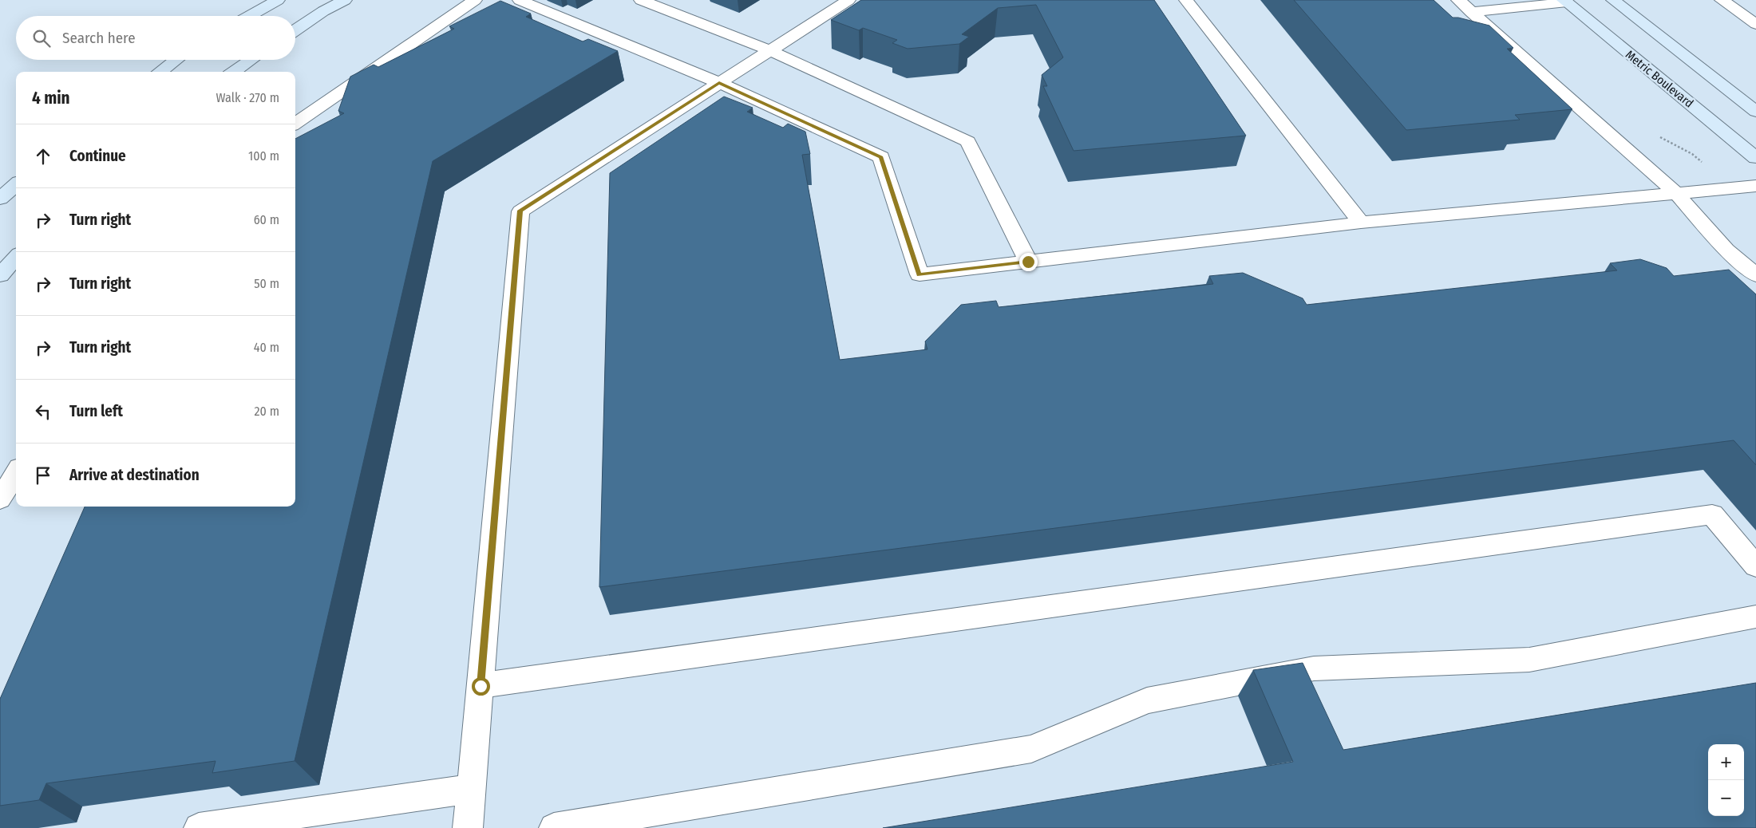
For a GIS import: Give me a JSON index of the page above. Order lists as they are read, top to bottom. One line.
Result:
{"streets":{"main road":["Metric Boulevard"]},"page":{"search":"Search here","heading":["4 min","Walk · 270 m"],"list":[["Continue","100 m"],["Turn right","60 m"],["Turn right","50 m"],["Turn right","40 m"],["Turn left","20 m"],"Arrive at destination"],"map_buttons":["+","−"]}}
